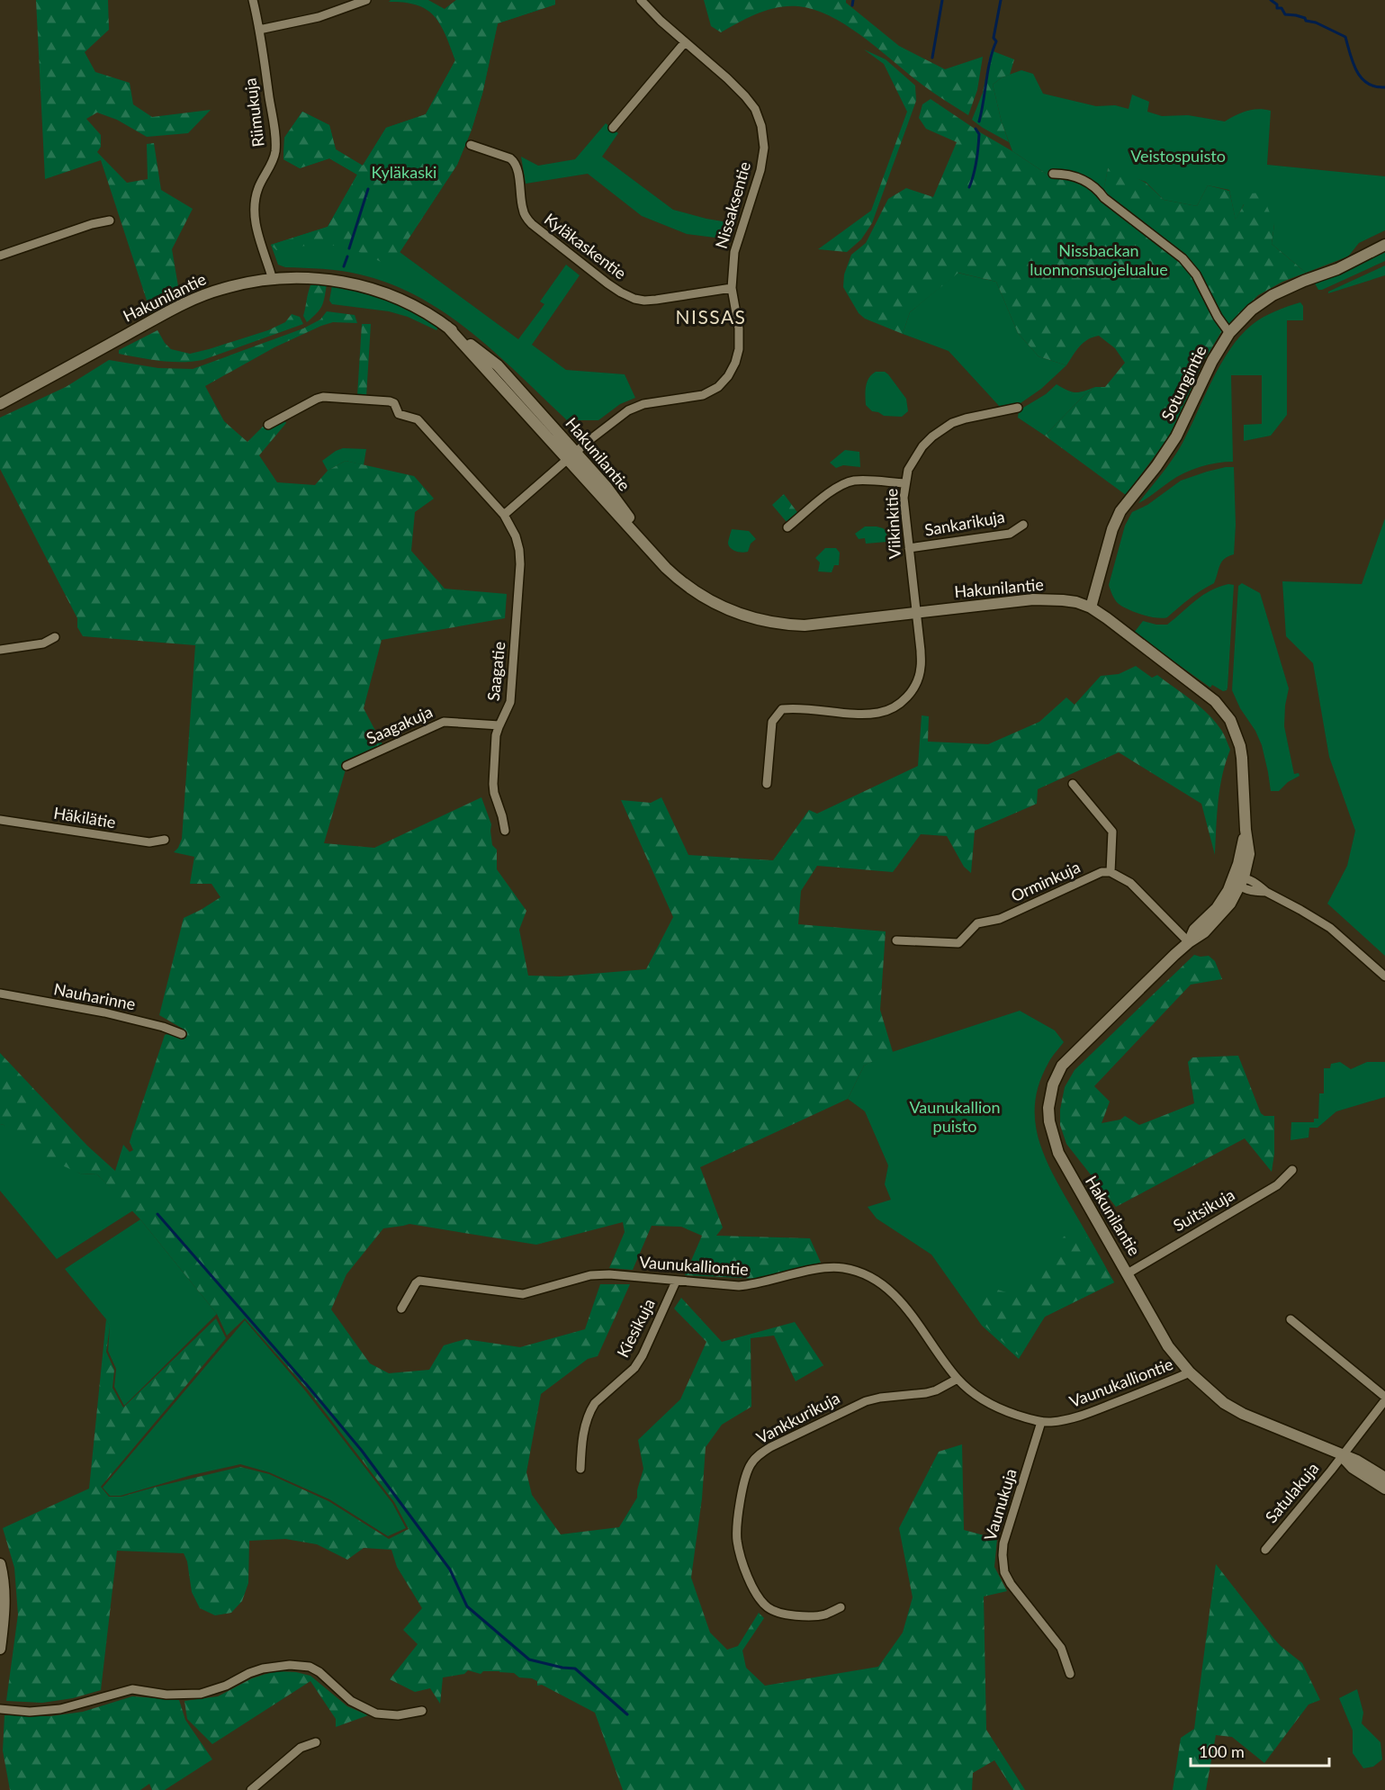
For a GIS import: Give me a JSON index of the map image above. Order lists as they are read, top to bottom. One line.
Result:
{"streets":{"street":["Riimukuja","Nissaksentie","Kyläkaskentie","Hakunilantie","Sotungintie","Viikinkitie","Sankarikuja","Saagatie","Saagakuja","Häkilätie","Orminkuja","Nauharinne","Suitsikuja","Vaunukalliontie","Kiesikuja","Vankkurikuja","Satulakuja","Vaunukuja"]},"crossings":[["Riimukuja","Hakunilantie"],["Nissaksentie","Kyläkaskentie"],["Nissaksentie","Hakunilantie"],["Hakunilantie","Sotungintie"],["Hakunilantie","Viikinkitie"],["Hakunilantie","Suitsikuja"],["Hakunilantie","Vaunukalliontie"],["Hakunilantie","Satulakuja"],["Viikinkitie","Sankarikuja"],["Saagatie","Saagakuja"],["Vaunukalliontie","Kiesikuja"],["Vaunukalliontie","Vankkurikuja"],["Vaunukalliontie","Vaunukuja"]],"districts":["NISSAS"],"parks":["Veistospuisto","Kyläkaski","Nissbackan luonnonsuojelualue","Vaunukallion puisto"],"scale_bar":"100 m"}
